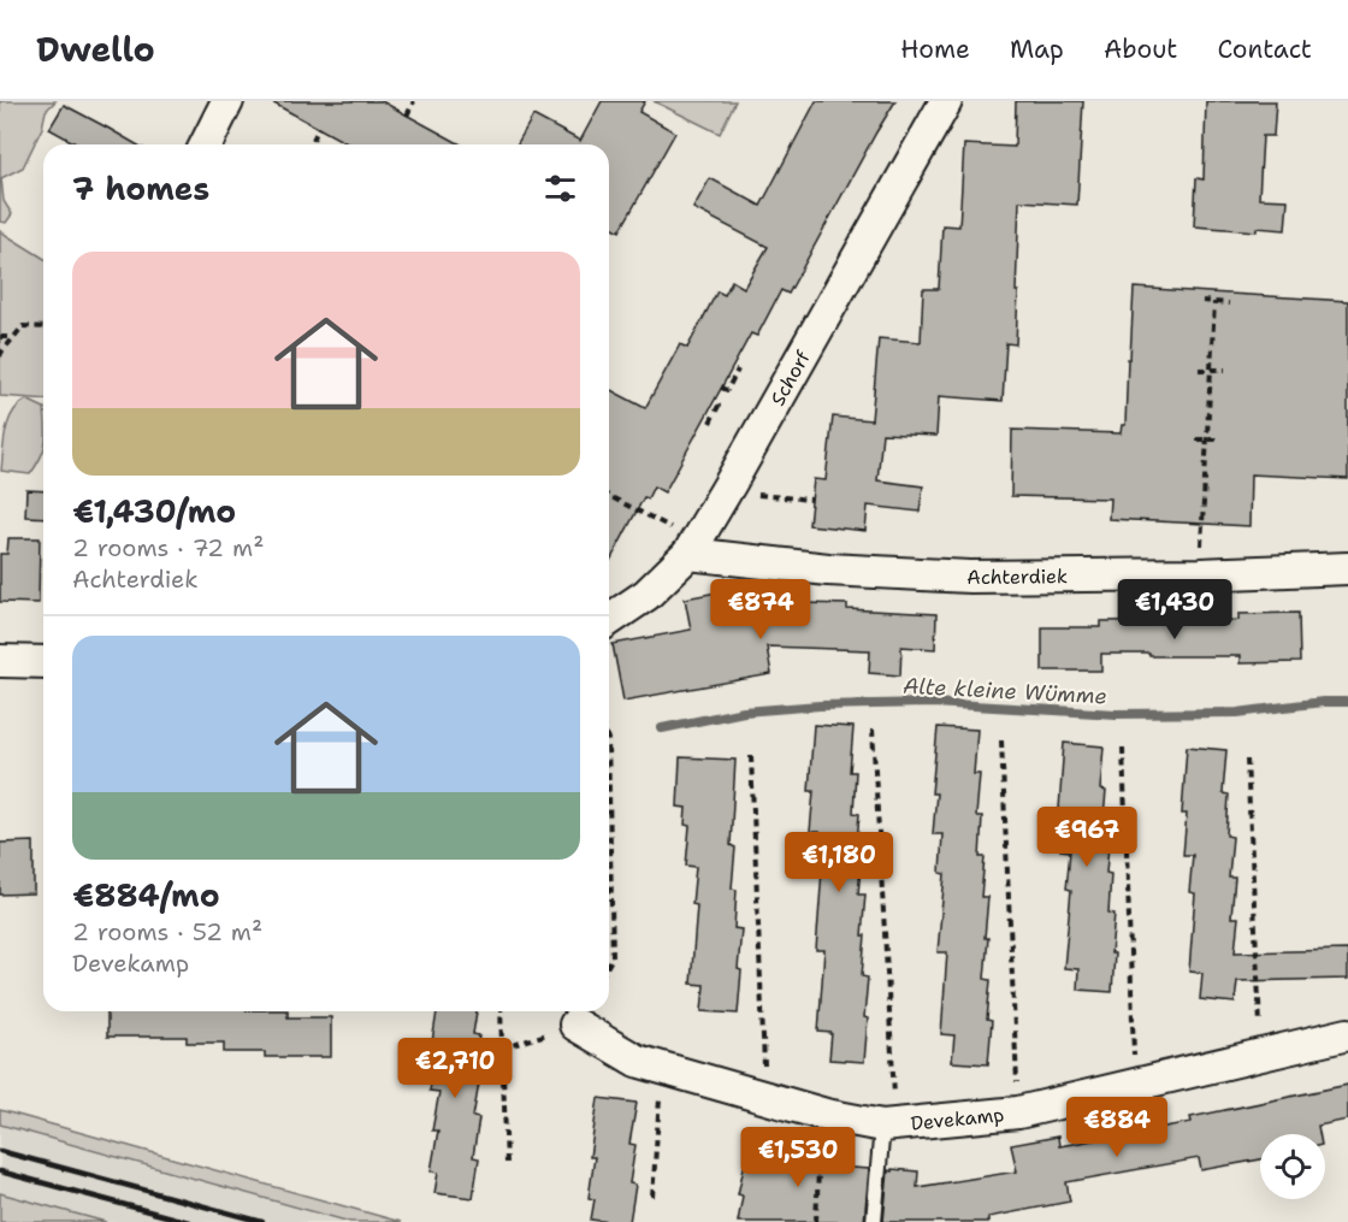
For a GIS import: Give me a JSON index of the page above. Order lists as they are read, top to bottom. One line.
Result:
{"streets":{"street":["Schorf","Achterdiek","Devekamp"]},"crossings":[["Schorf","Achterdiek"]],"water":["Alte kleine Wümme"],"page":{"header":"Dwello","nav":["Home","Map","About","Contact"],"heading":"7 homes","list":[{"name":"€1,430/mo","note":"2 rooms · 72 m² · Achterdiek"},{"name":"€884/mo","note":"2 rooms · 52 m² · Devekamp"}],"price":["€874","€1,430","€967","€1,180","€2,710","€884","€1,530"]}}
